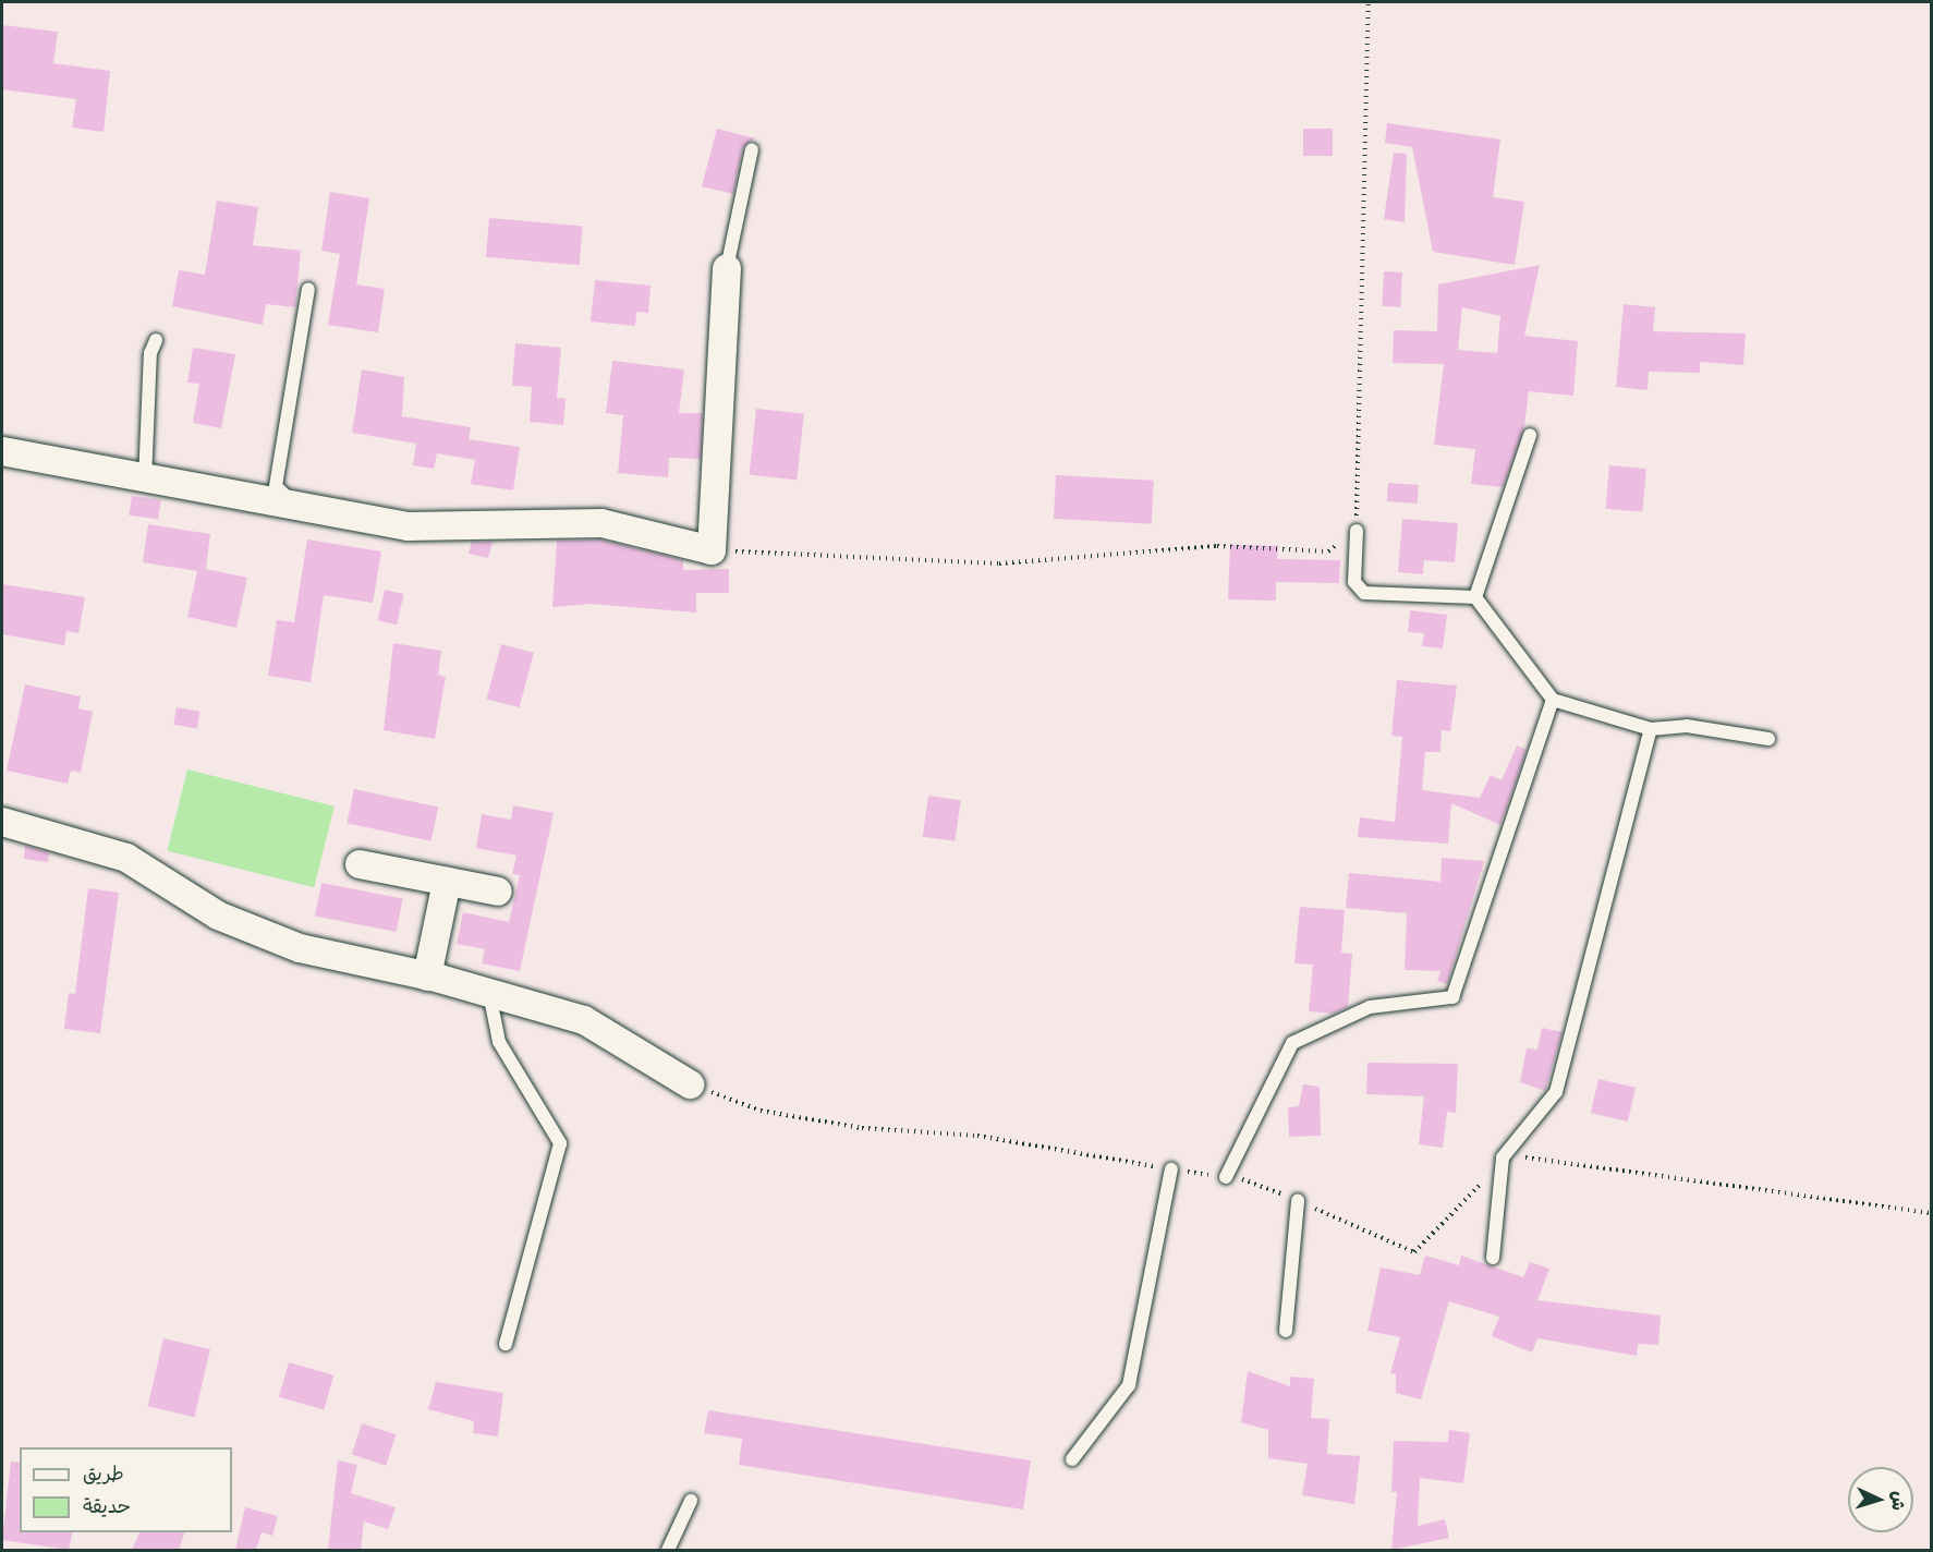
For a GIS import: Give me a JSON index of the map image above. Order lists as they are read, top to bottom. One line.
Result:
{"legend":["طريق","حديقة"],"north":"right"}
